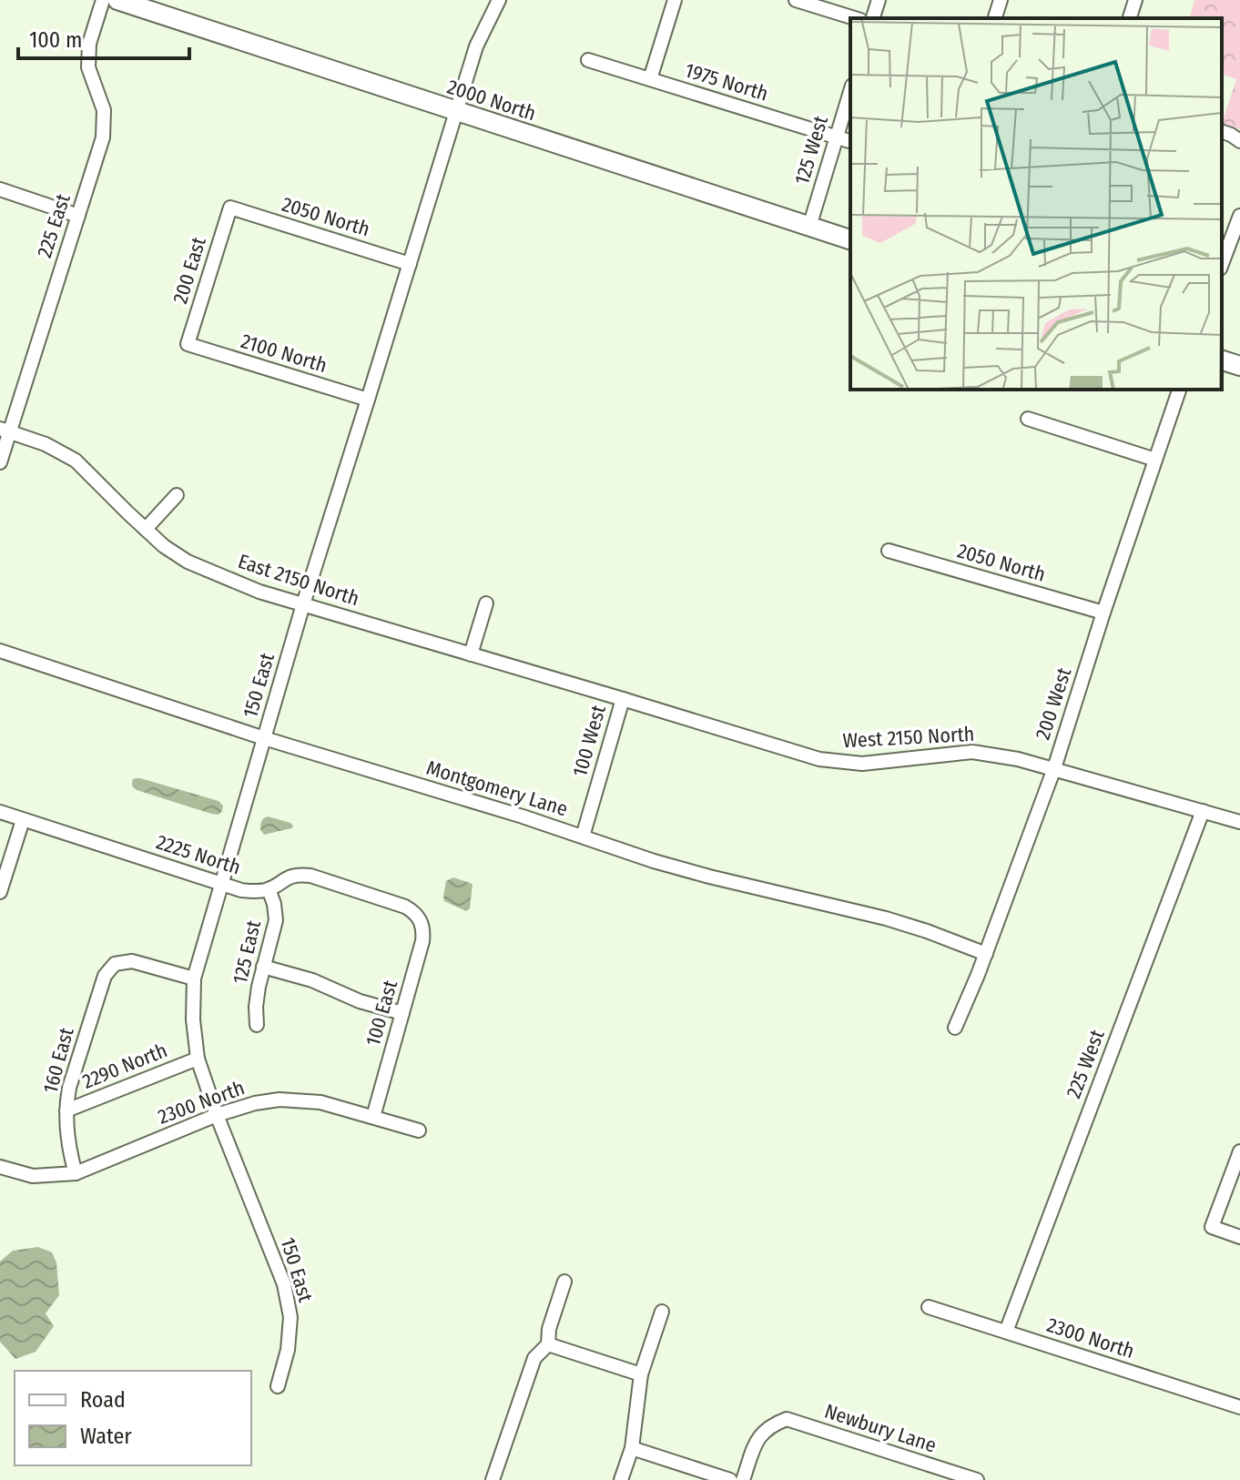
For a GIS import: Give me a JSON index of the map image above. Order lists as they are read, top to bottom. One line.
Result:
{"streets":{"street":["1975 North","2000 North","125 West","2050 North","225 East","200 East","2100 North","East 2150 North","150 East","200 West","West 2150 North","100 West","Montgomery Lane","2225 North","125 East","100 East","160 East","225 West","2290 North","2300 North","Newbury Lane"]},"crossings":[["1975 North","125 West"],["2000 North","125 West"],["2000 North","150 East"],["2050 North","200 East"],["2050 North","150 East"],["2050 North","200 West"],["225 East","East 2150 North"],["200 East","2100 North"],["2100 North","150 East"],["East 2150 North","150 East"],["East 2150 North","West 2150 North"],["East 2150 North","100 West"],["150 East","Montgomery Lane"],["150 East","2225 North"],["150 East","160 East"],["150 East","2290 North"],["150 East","2300 North"],["200 West","West 2150 North"],["200 West","Montgomery Lane"],["West 2150 North","100 West"],["West 2150 North","225 West"],["100 West","Montgomery Lane"],["2225 North","125 East"],["2225 North","100 East"],["100 East","2300 North"],["160 East","2290 North"],["160 East","2300 North"],["225 West","2300 North"]],"legend":["Road","Water"],"scale_bar":"100 m"}
